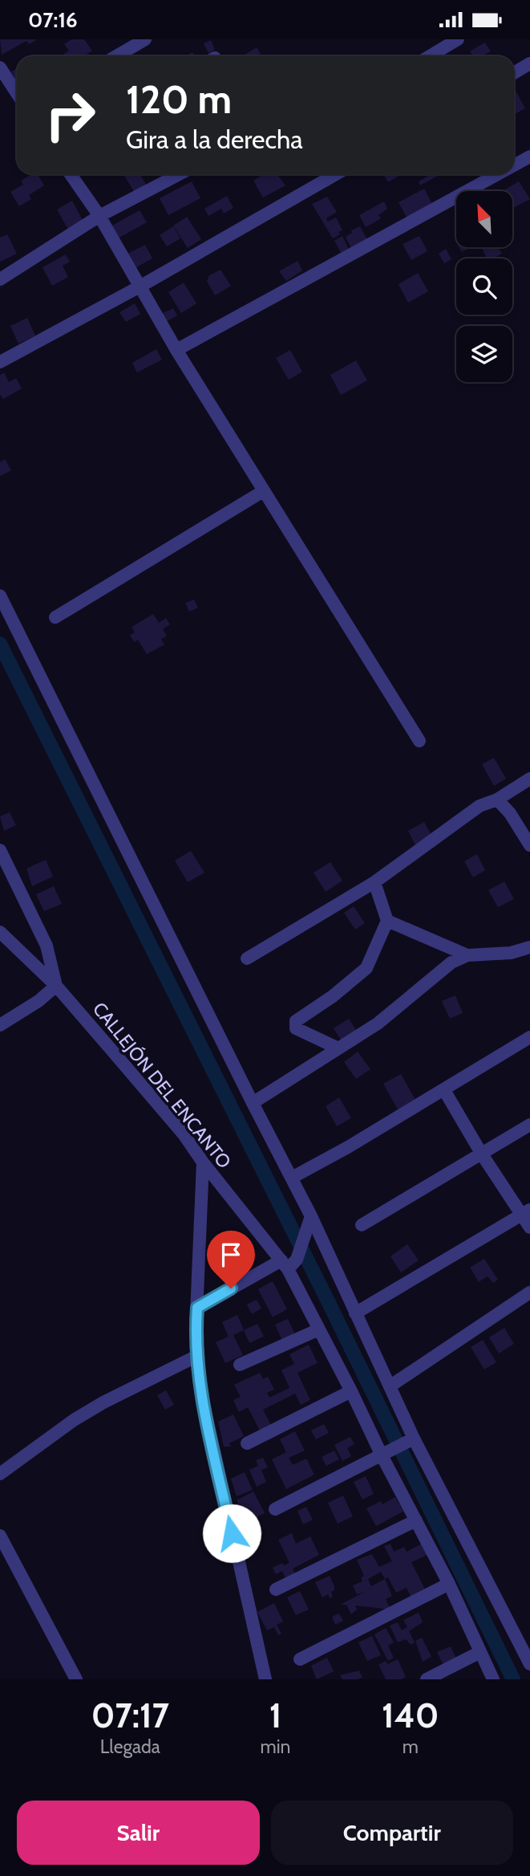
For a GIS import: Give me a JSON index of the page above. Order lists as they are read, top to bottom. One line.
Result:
{"streets":{"street":["CALLEJÓN DEL ENCANTO"]},"north":"top left","page":{"status":"07:16","turn":["120 m","Gira a la derecha"],"eta":["07:17","Llegada","1","min","140","m"],"buttons":["Salir","Compartir"]}}
